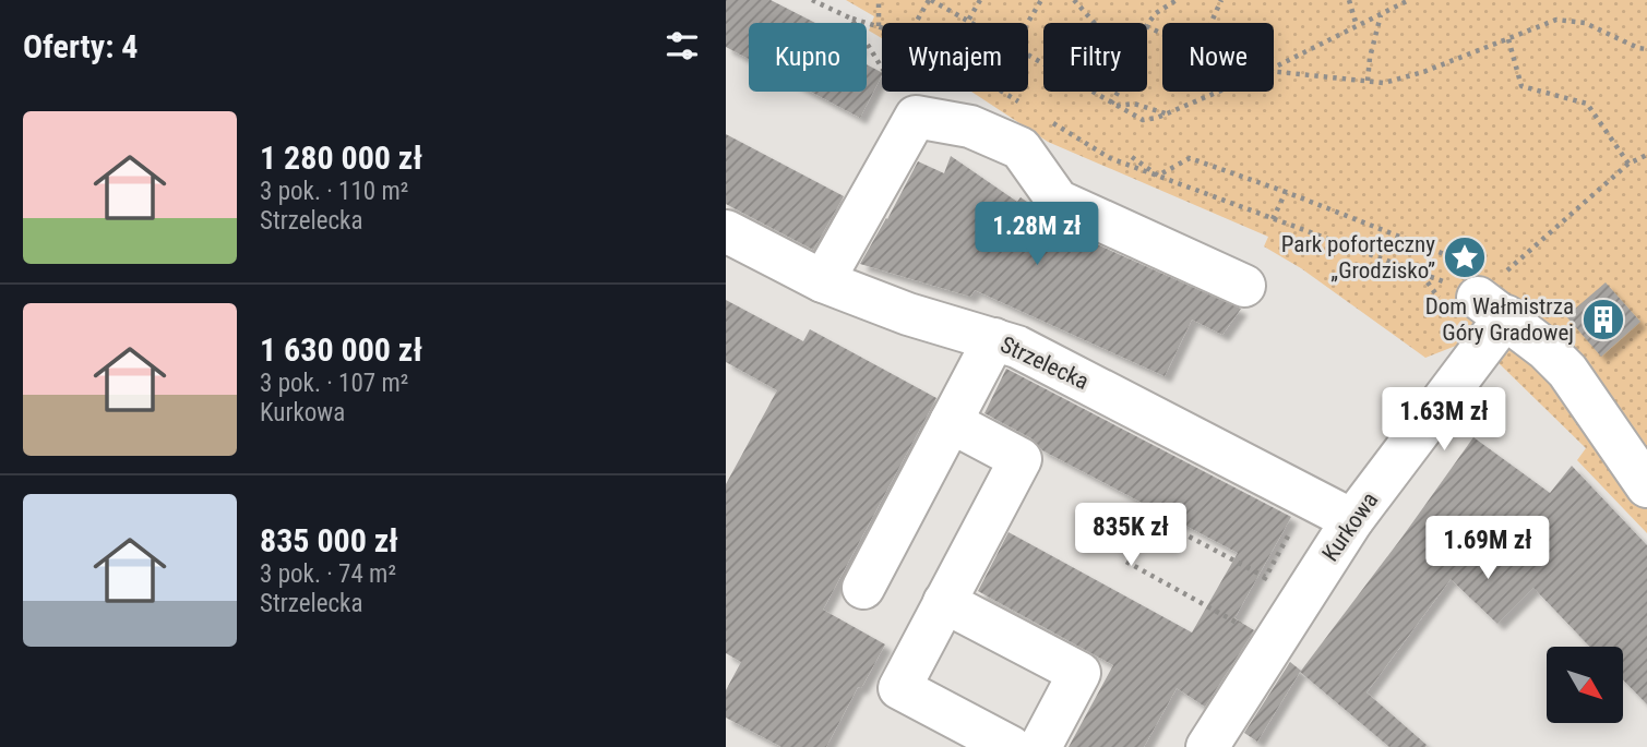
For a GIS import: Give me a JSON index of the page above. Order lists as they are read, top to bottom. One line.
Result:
{"streets":{"street":["Strzelecka","Kurkowa"]},"crossings":[["Strzelecka","Kurkowa"]],"places":{"place":["Park poforteczny „Grodzisko”"],"building":["Dom Wałmistrza Góry Gradowej"]},"north":"bottom right","page":{"heading":"Oferty: 4","chip":["Kupno","Wynajem","Filtry","Nowe"],"list":[{"name":"1 280 000 zł","note":"3 pok. · 110 m² · Strzelecka"},{"name":"1 630 000 zł","note":"3 pok. · 107 m² · Kurkowa"},{"name":"835 000 zł","note":"3 pok. · 74 m² · Strzelecka"}],"price":["1.28M zł","1.63M zł","835K zł","1.69M zł"]}}
